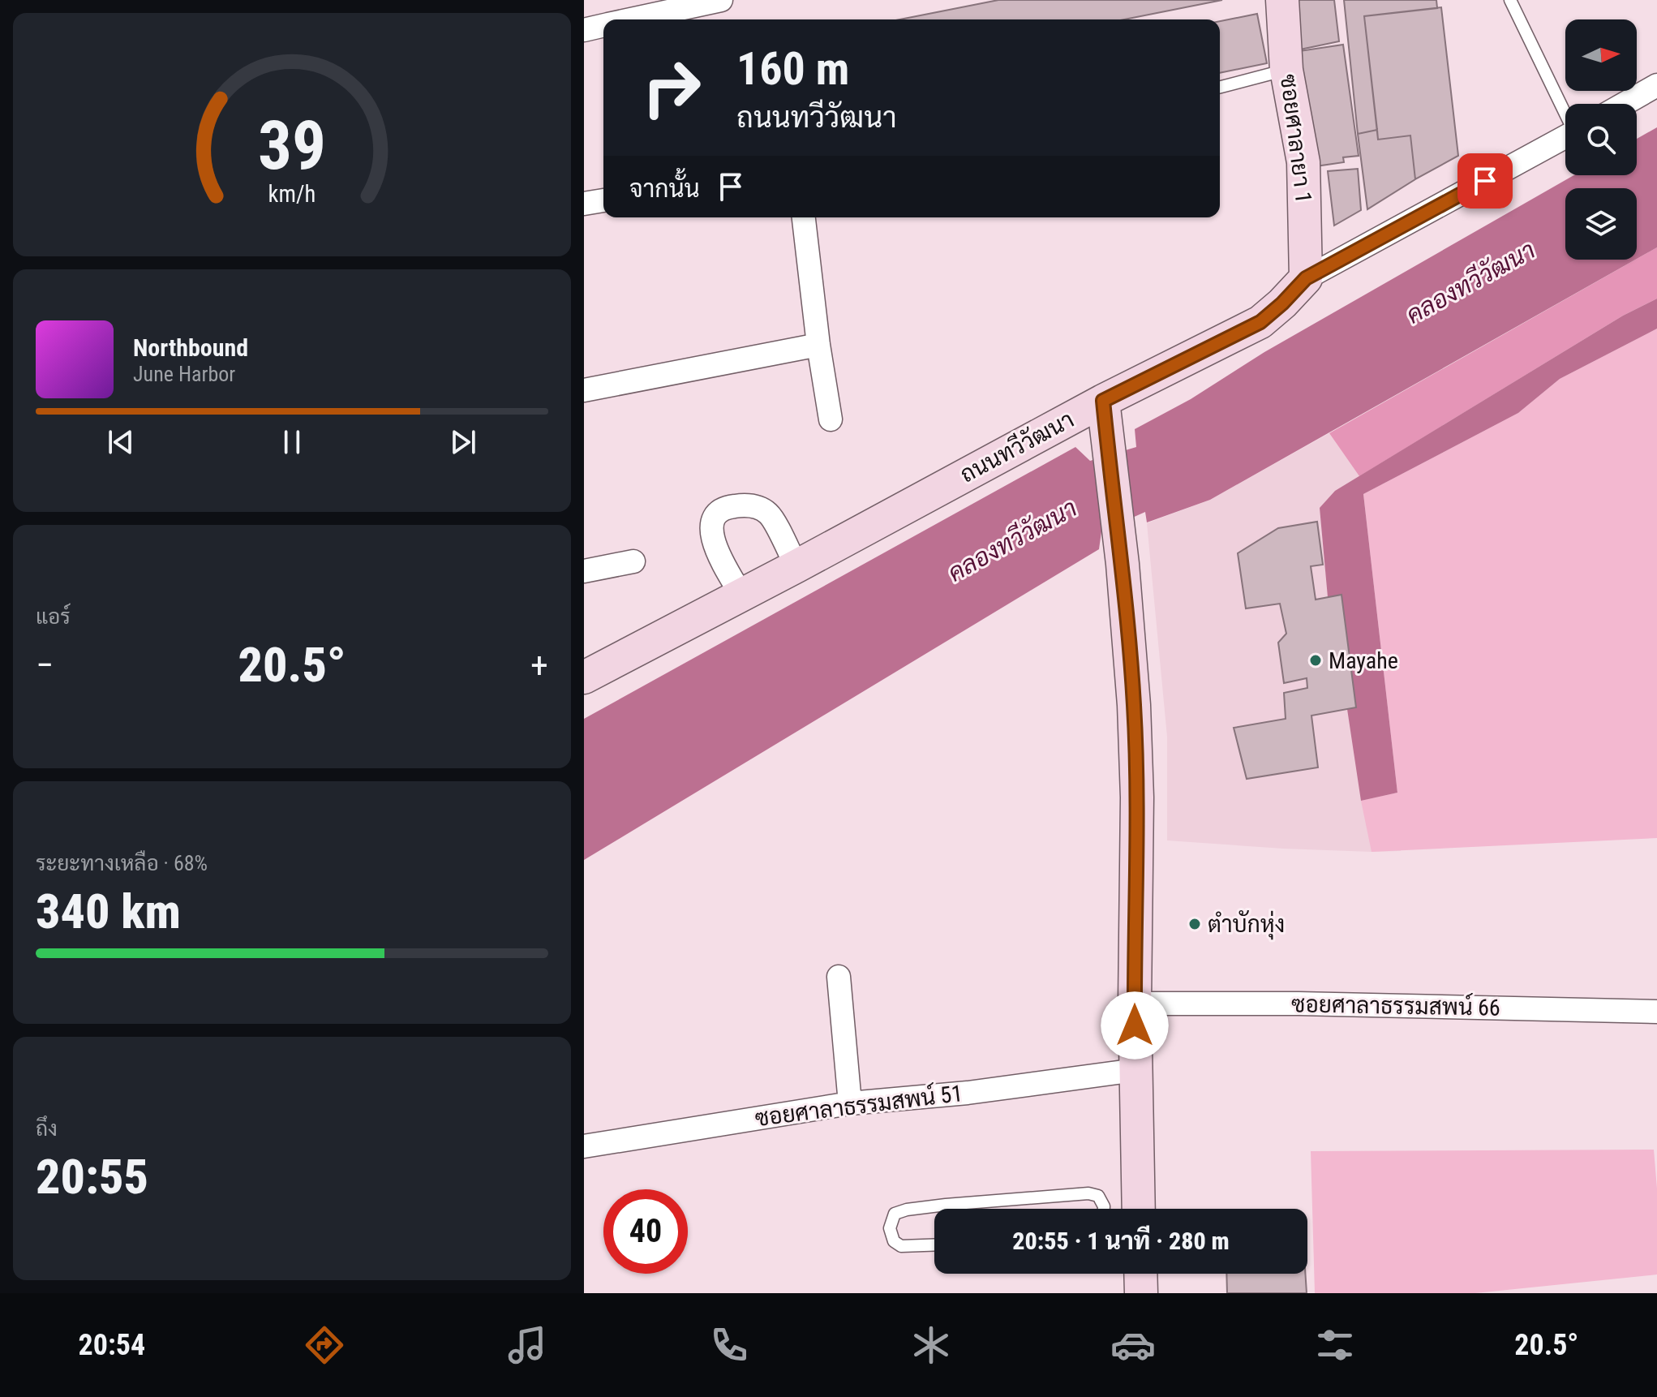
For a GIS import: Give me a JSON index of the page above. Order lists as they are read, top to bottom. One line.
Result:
{"streets":{"main road":["ซอยศาลายา 1","ถนนทวีวัฒนา"],"street":["ซอยศาลาธรรมสพน์ 66","ซอยศาลาธรรมสพน์ 51"]},"crossings":[["ซอยศาลายา 1","ถนนทวีวัฒนา"]],"water":["คลองทวีวัฒนา"],"places":["Mayahe","ตำบักหุ่ง"],"north":"right","page":{"turn":["160 m","ถนนทวีวัฒนา"],"then":"จากนั้น","song":["Northbound","June Harbor"],"tile":["แอร์",["ระยะทางเหลือ · 68%","340 km"],["ถึง","20:55"]],"heat":["−","20.5°","+"],"limit":"40","trip":"20:55 · 1 นาที · 280 m","tabs":["20:54","20.5°"],"gauge":["39","km/h"]}}
